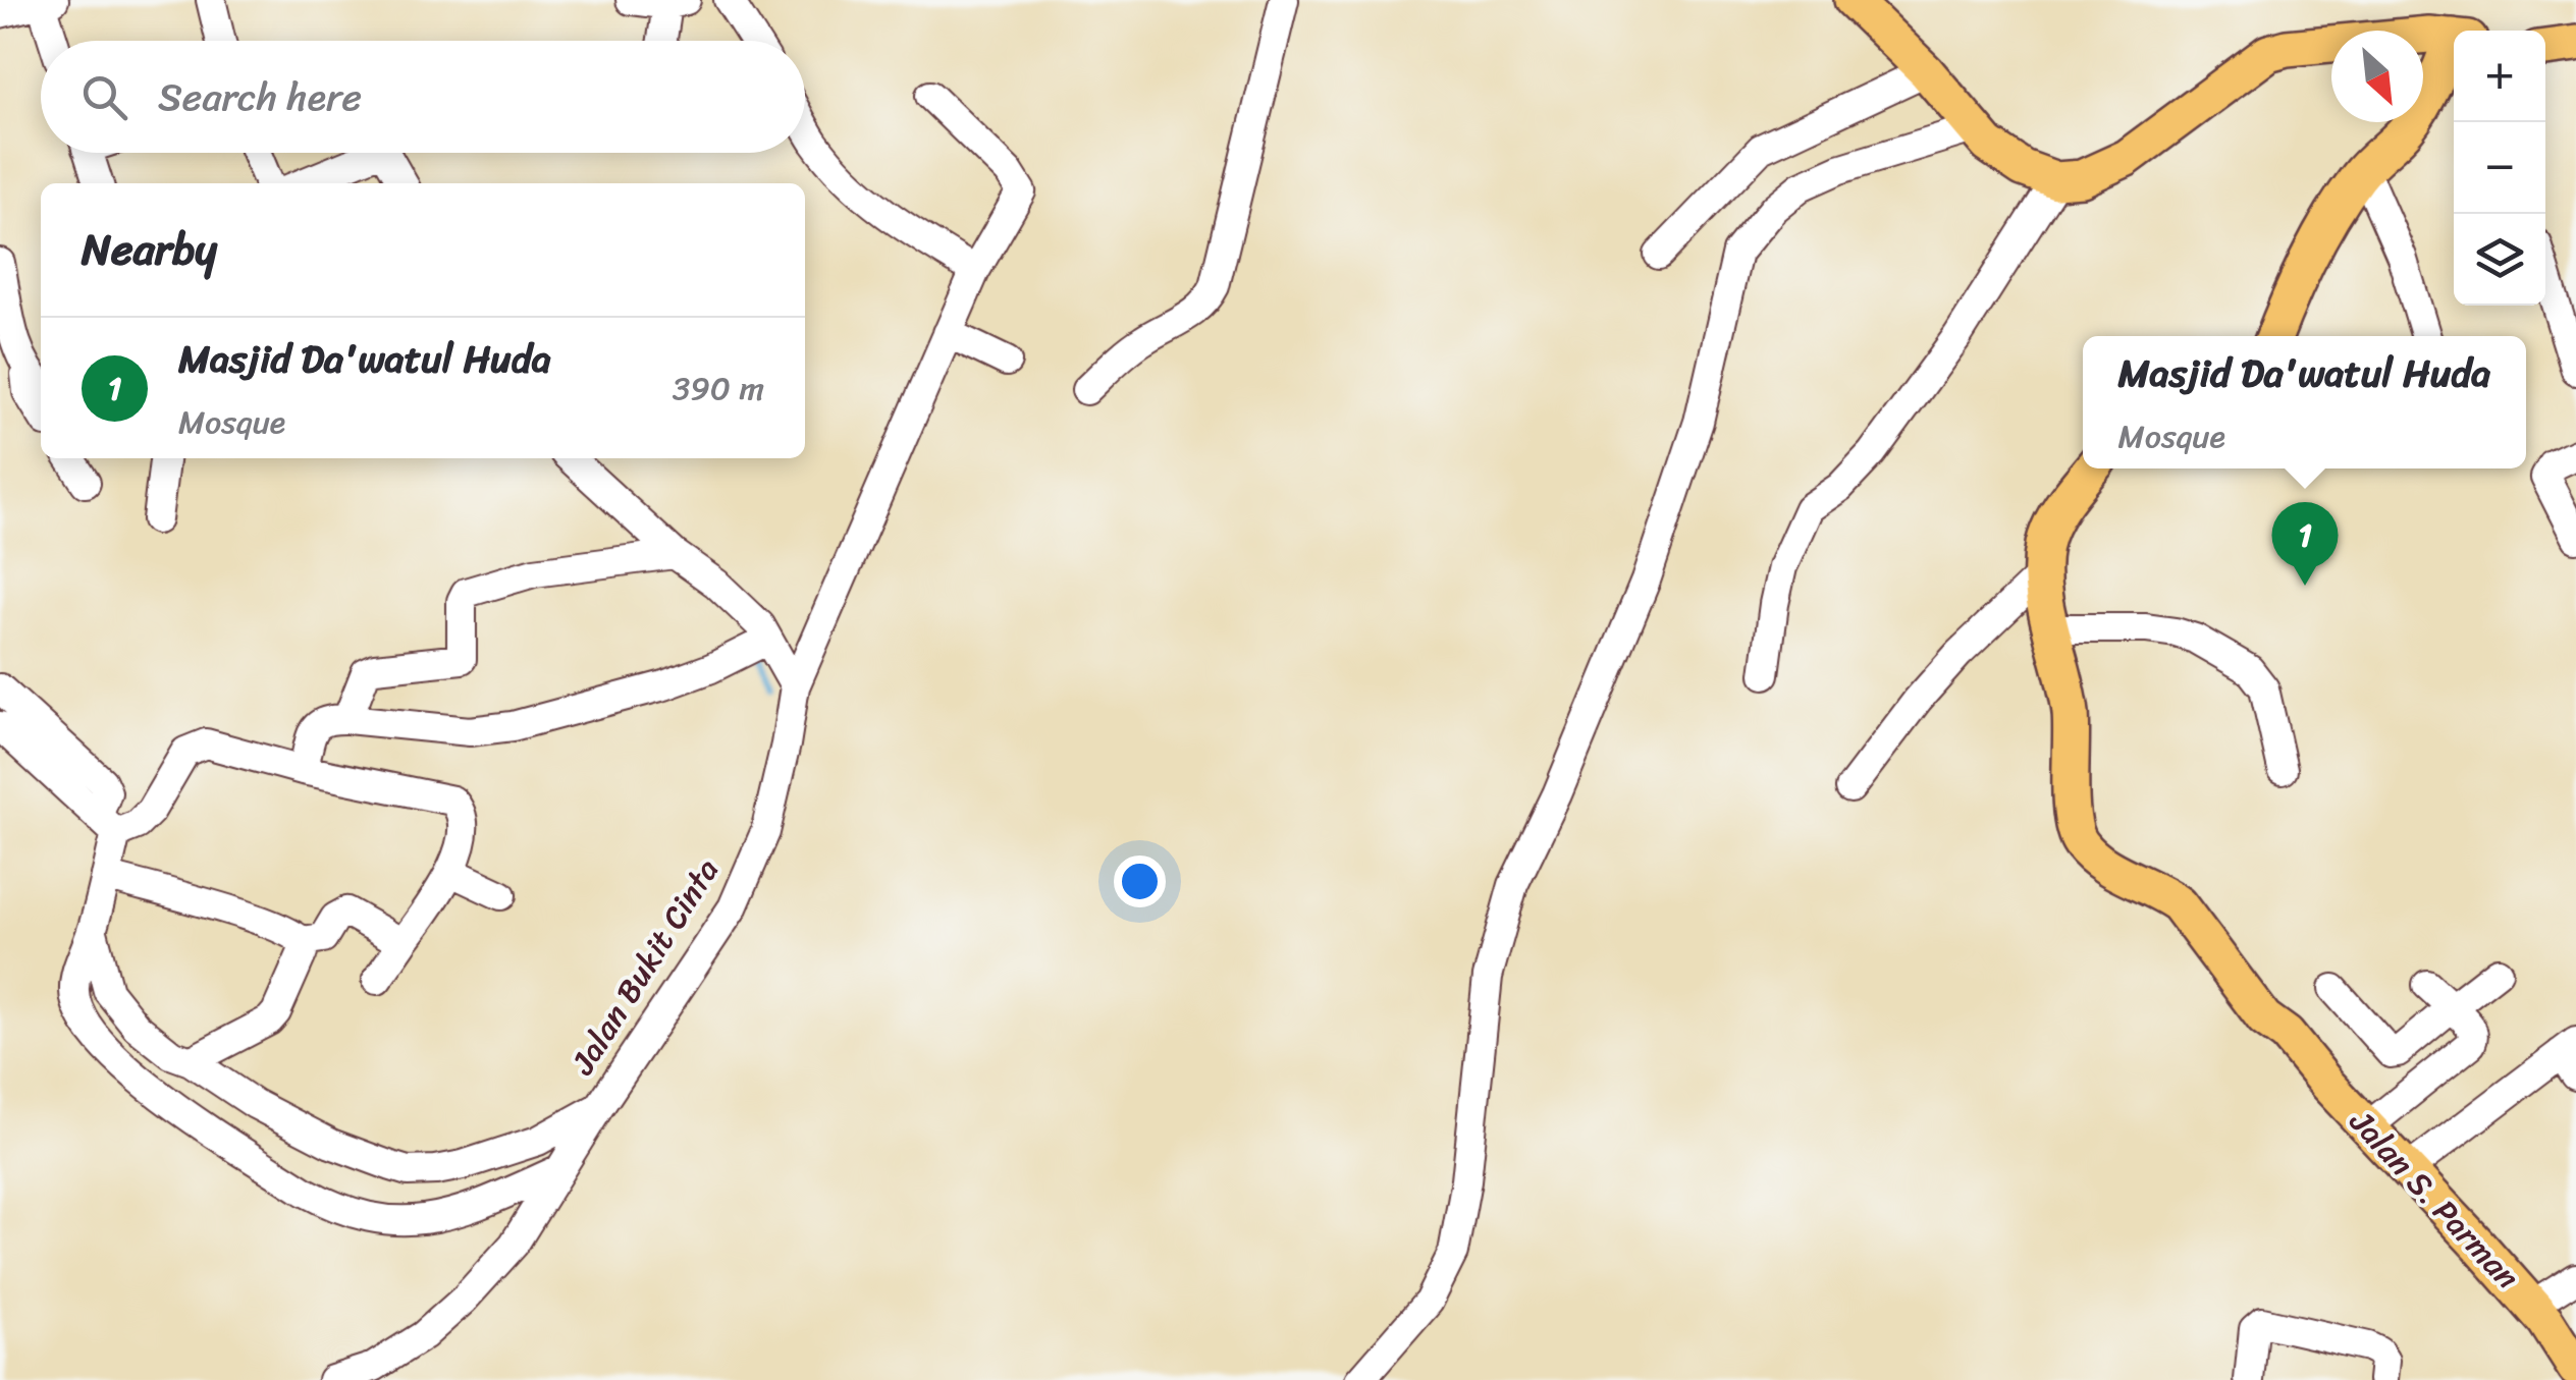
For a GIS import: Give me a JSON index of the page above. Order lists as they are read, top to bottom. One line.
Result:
{"streets":{"main road":["Jalan S. Parman"],"street":["Jalan Bukit Cinta"]},"north":"bottom right","page":{"map_buttons":["+","−"],"search":"Search here","heading":"Nearby","list":[{"mark":"1","name":"Masjid Da'watul Huda","note":"Mosque","value":"390 m"}],"popup":["Masjid Da'watul Huda","Mosque"],"pins":"1"}}
